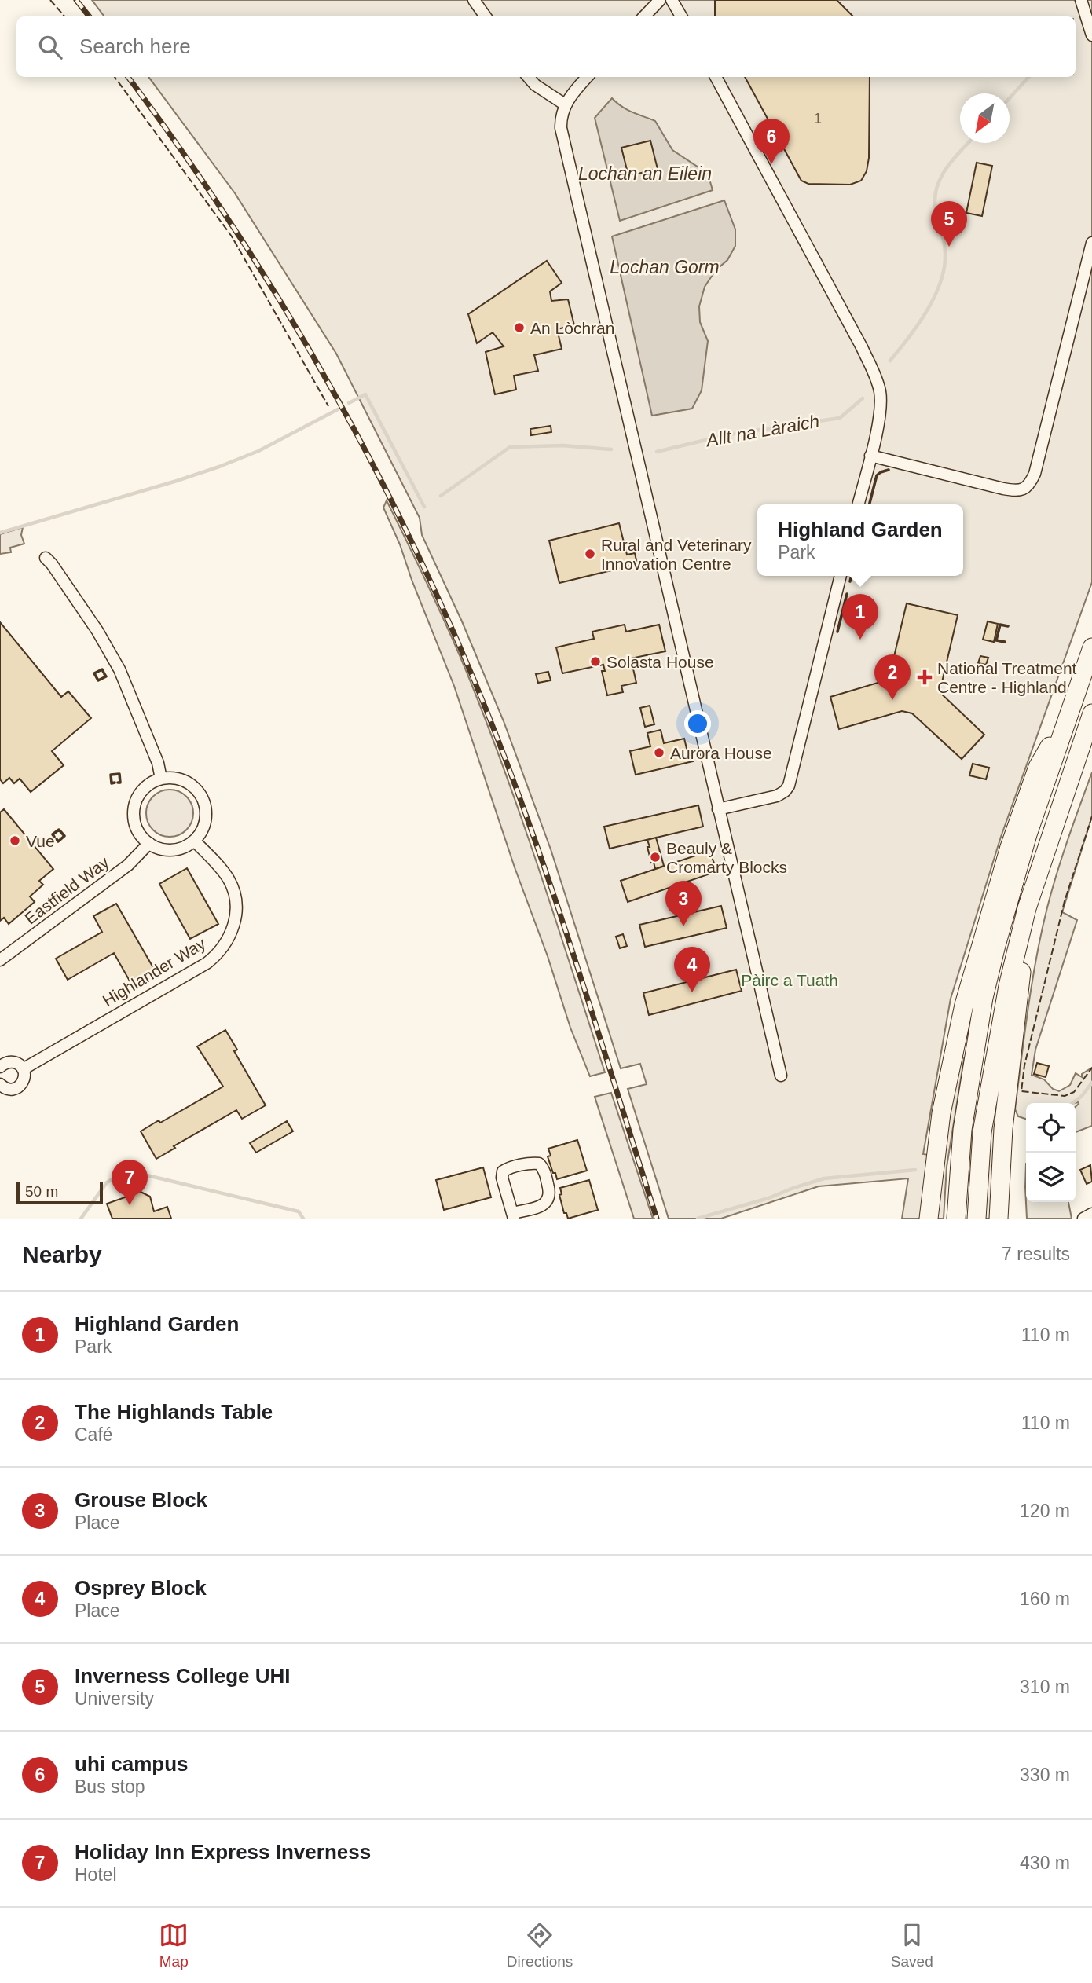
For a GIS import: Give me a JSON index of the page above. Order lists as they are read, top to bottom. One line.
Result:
{"streets":{"street":["Eastfield Way","Highlander Way"]},"crossings":[["Eastfield Way","Highlander Way"]],"water":["Lochan an Eilein","Lochan Gorm","Allt na Làraich"],"parks":["Pàirc a Tuath"],"places":{"other":["An Lòchran","Rural and Veterinary Innovation Centre","Solasta House","Aurora House","Vue","Beauly & Cromarty Blocks"],"health":["National Treatment Centre - Highland"]},"house_numbers":["1"],"scale_bar":"50 m","north":"bottom left","page":{"search":"Search here","pins":["6","5","1","2","3","4","7"],"popup":["Highland Garden","Park"],"scale":"50 m","heading":["Nearby","7 results"],"list":[{"mark":"1","name":"Highland Garden","note":"Park","value":"110 m"},{"mark":"2","name":"The Highlands Table","note":"Café","value":"110 m"},{"mark":"3","name":"Grouse Block","note":"Place","value":"120 m"},{"mark":"4","name":"Osprey Block","note":"Place","value":"160 m"},{"mark":"5","name":"Inverness College UHI","note":"University","value":"310 m"},{"mark":"6","name":"uhi campus","note":"Bus stop","value":"330 m"},{"mark":"7","name":"Holiday Inn Express Inverness","note":"Hotel","value":"430 m"}],"nav":["Map","Directions","Saved"]}}
